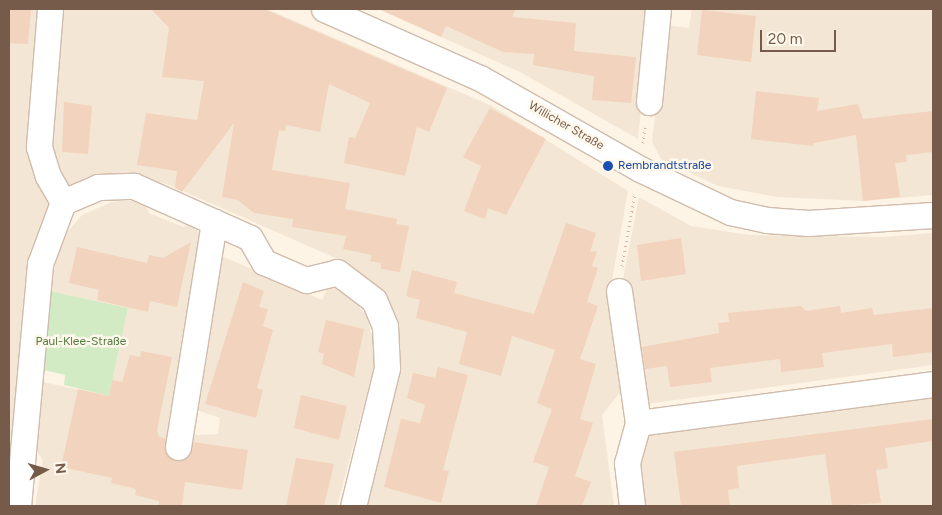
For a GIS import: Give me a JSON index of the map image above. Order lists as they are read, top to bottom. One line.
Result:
{"streets":{"street":["Willicher Straße"]},"parks":["Paul-Klee-Straße"],"places":["Rembrandtstraße"],"scale_bar":"20 m","north":"right"}
